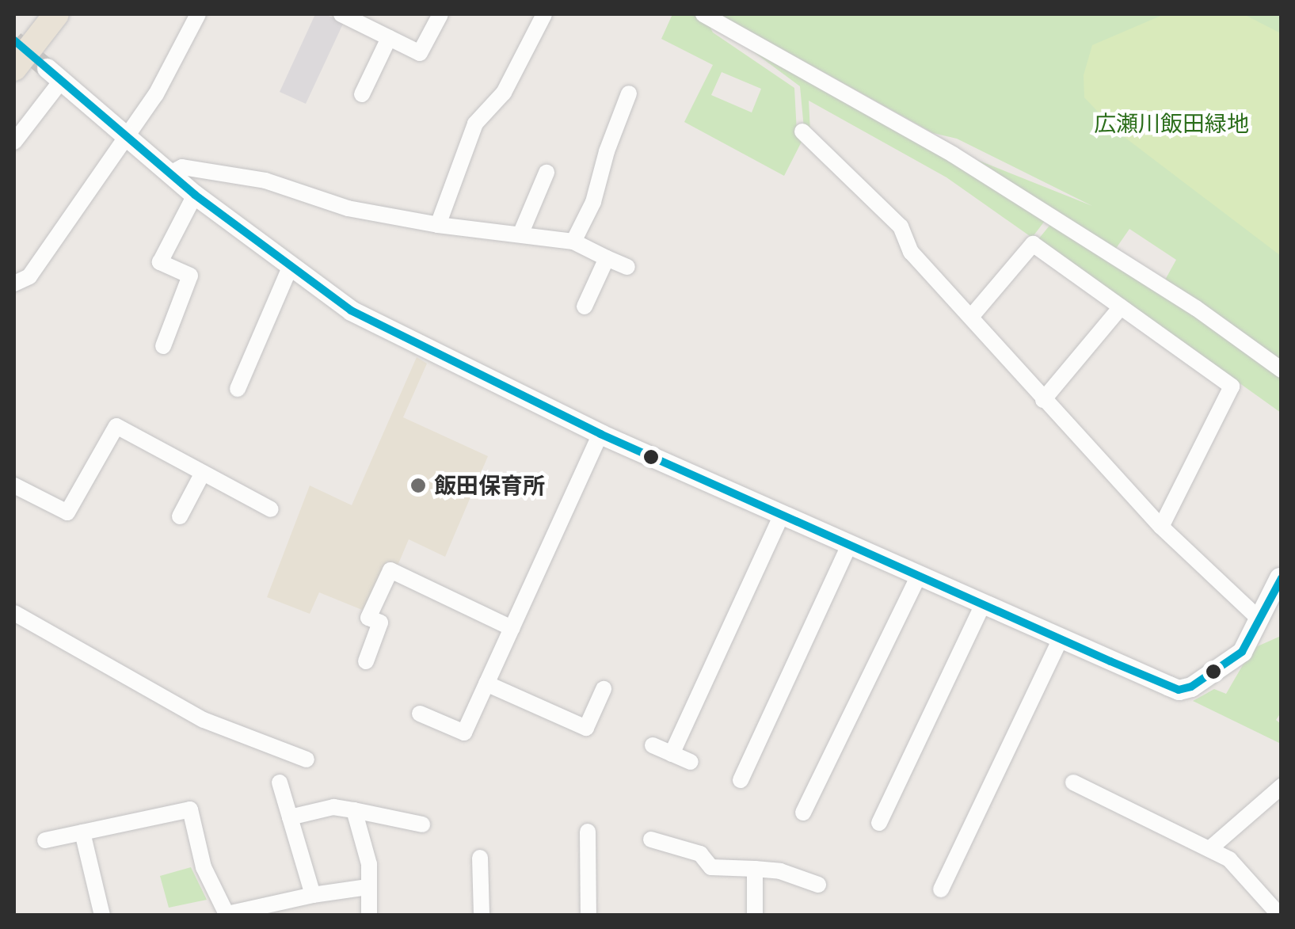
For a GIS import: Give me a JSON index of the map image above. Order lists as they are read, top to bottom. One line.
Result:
{"parks":["広瀬川飯田緑地"],"places":["飯田保育所"]}
